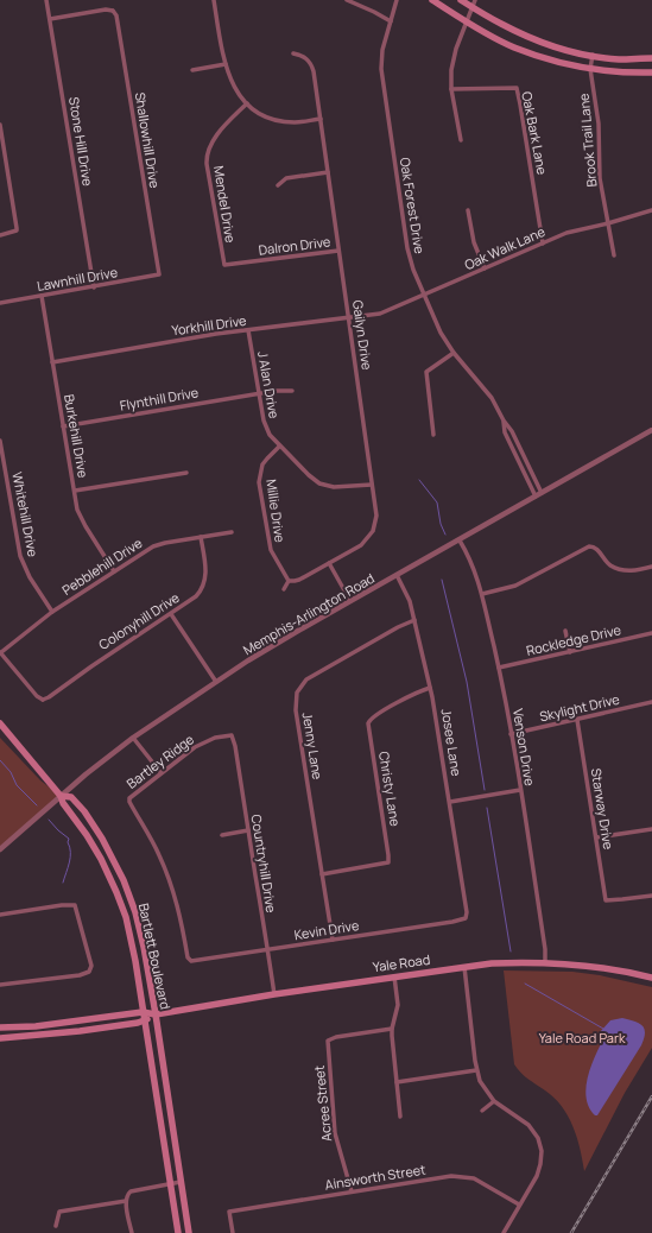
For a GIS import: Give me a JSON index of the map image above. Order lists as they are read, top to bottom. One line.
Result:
{"streets":{"main road":["Bartlett Boulevard","Yale Road"],"street":["Oak Bark Lane","Shallowhill Drive","Brook Trail Lane","Stone Hill Drive","Mendel Drive","Oak Forest Drive","Dalron Drive","Oak Walk Lane","Lawnhill Drive","Yorkhill Drive","Gailyn Drive","J Alan Drive","Flynthill Drive","Burkehill Drive","Millie Drive","Whitehill Drive","Pebblehill Drive","Memphis-Arlington Road","Colonyhill Drive","Rockledge Drive","Skylight Drive","Josee Lane","Jenny Lane","Venson Drive","Bartley Ridge","Christy Lane","Starway Drive","Countryhill Drive","Kevin Drive","Acree Street","Ainsworth Street"]},"crossings":[["Oak Bark Lane","Oak Walk Lane"],["Shallowhill Drive","Stone Hill Drive"],["Shallowhill Drive","Lawnhill Drive"],["Brook Trail Lane","Oak Walk Lane"],["Stone Hill Drive","Lawnhill Drive"],["Mendel Drive","Dalron Drive"],["Oak Forest Drive","Oak Walk Lane"],["Oak Forest Drive","Memphis-Arlington Road"],["Dalron Drive","Gailyn Drive"],["Oak Walk Lane","Yorkhill Drive"],["Lawnhill Drive","Burkehill Drive"],["Yorkhill Drive","Gailyn Drive"],["Yorkhill Drive","J Alan Drive"],["Yorkhill Drive","Burkehill Drive"],["Gailyn Drive","J Alan Drive"],["Gailyn Drive","Millie Drive"],["J Alan Drive","Flynthill Drive"],["J Alan Drive","Millie Drive"],["Flynthill Drive","Burkehill Drive"],["Burkehill Drive","Pebblehill Drive"],["Whitehill Drive","Pebblehill Drive"],["Pebblehill Drive","Colonyhill Drive"],["Memphis-Arlington Road","Josee Lane"],["Memphis-Arlington Road","Venson Drive"],["Memphis-Arlington Road","Bartlett Boulevard"],["Rockledge Drive","Venson Drive"],["Skylight Drive","Venson Drive"],["Skylight Drive","Starway Drive"],["Josee Lane","Jenny Lane"],["Josee Lane","Christy Lane"],["Josee Lane","Kevin Drive"],["Jenny Lane","Christy Lane"],["Jenny Lane","Kevin Drive"],["Venson Drive","Yale Road"],["Bartley Ridge","Countryhill Drive"],["Bartley Ridge","Kevin Drive"],["Countryhill Drive","Kevin Drive"],["Countryhill Drive","Yale Road"],["Bartlett Boulevard","Yale Road"],["Acree Street","Ainsworth Street"]],"parks":["Yale Road Park"]}
